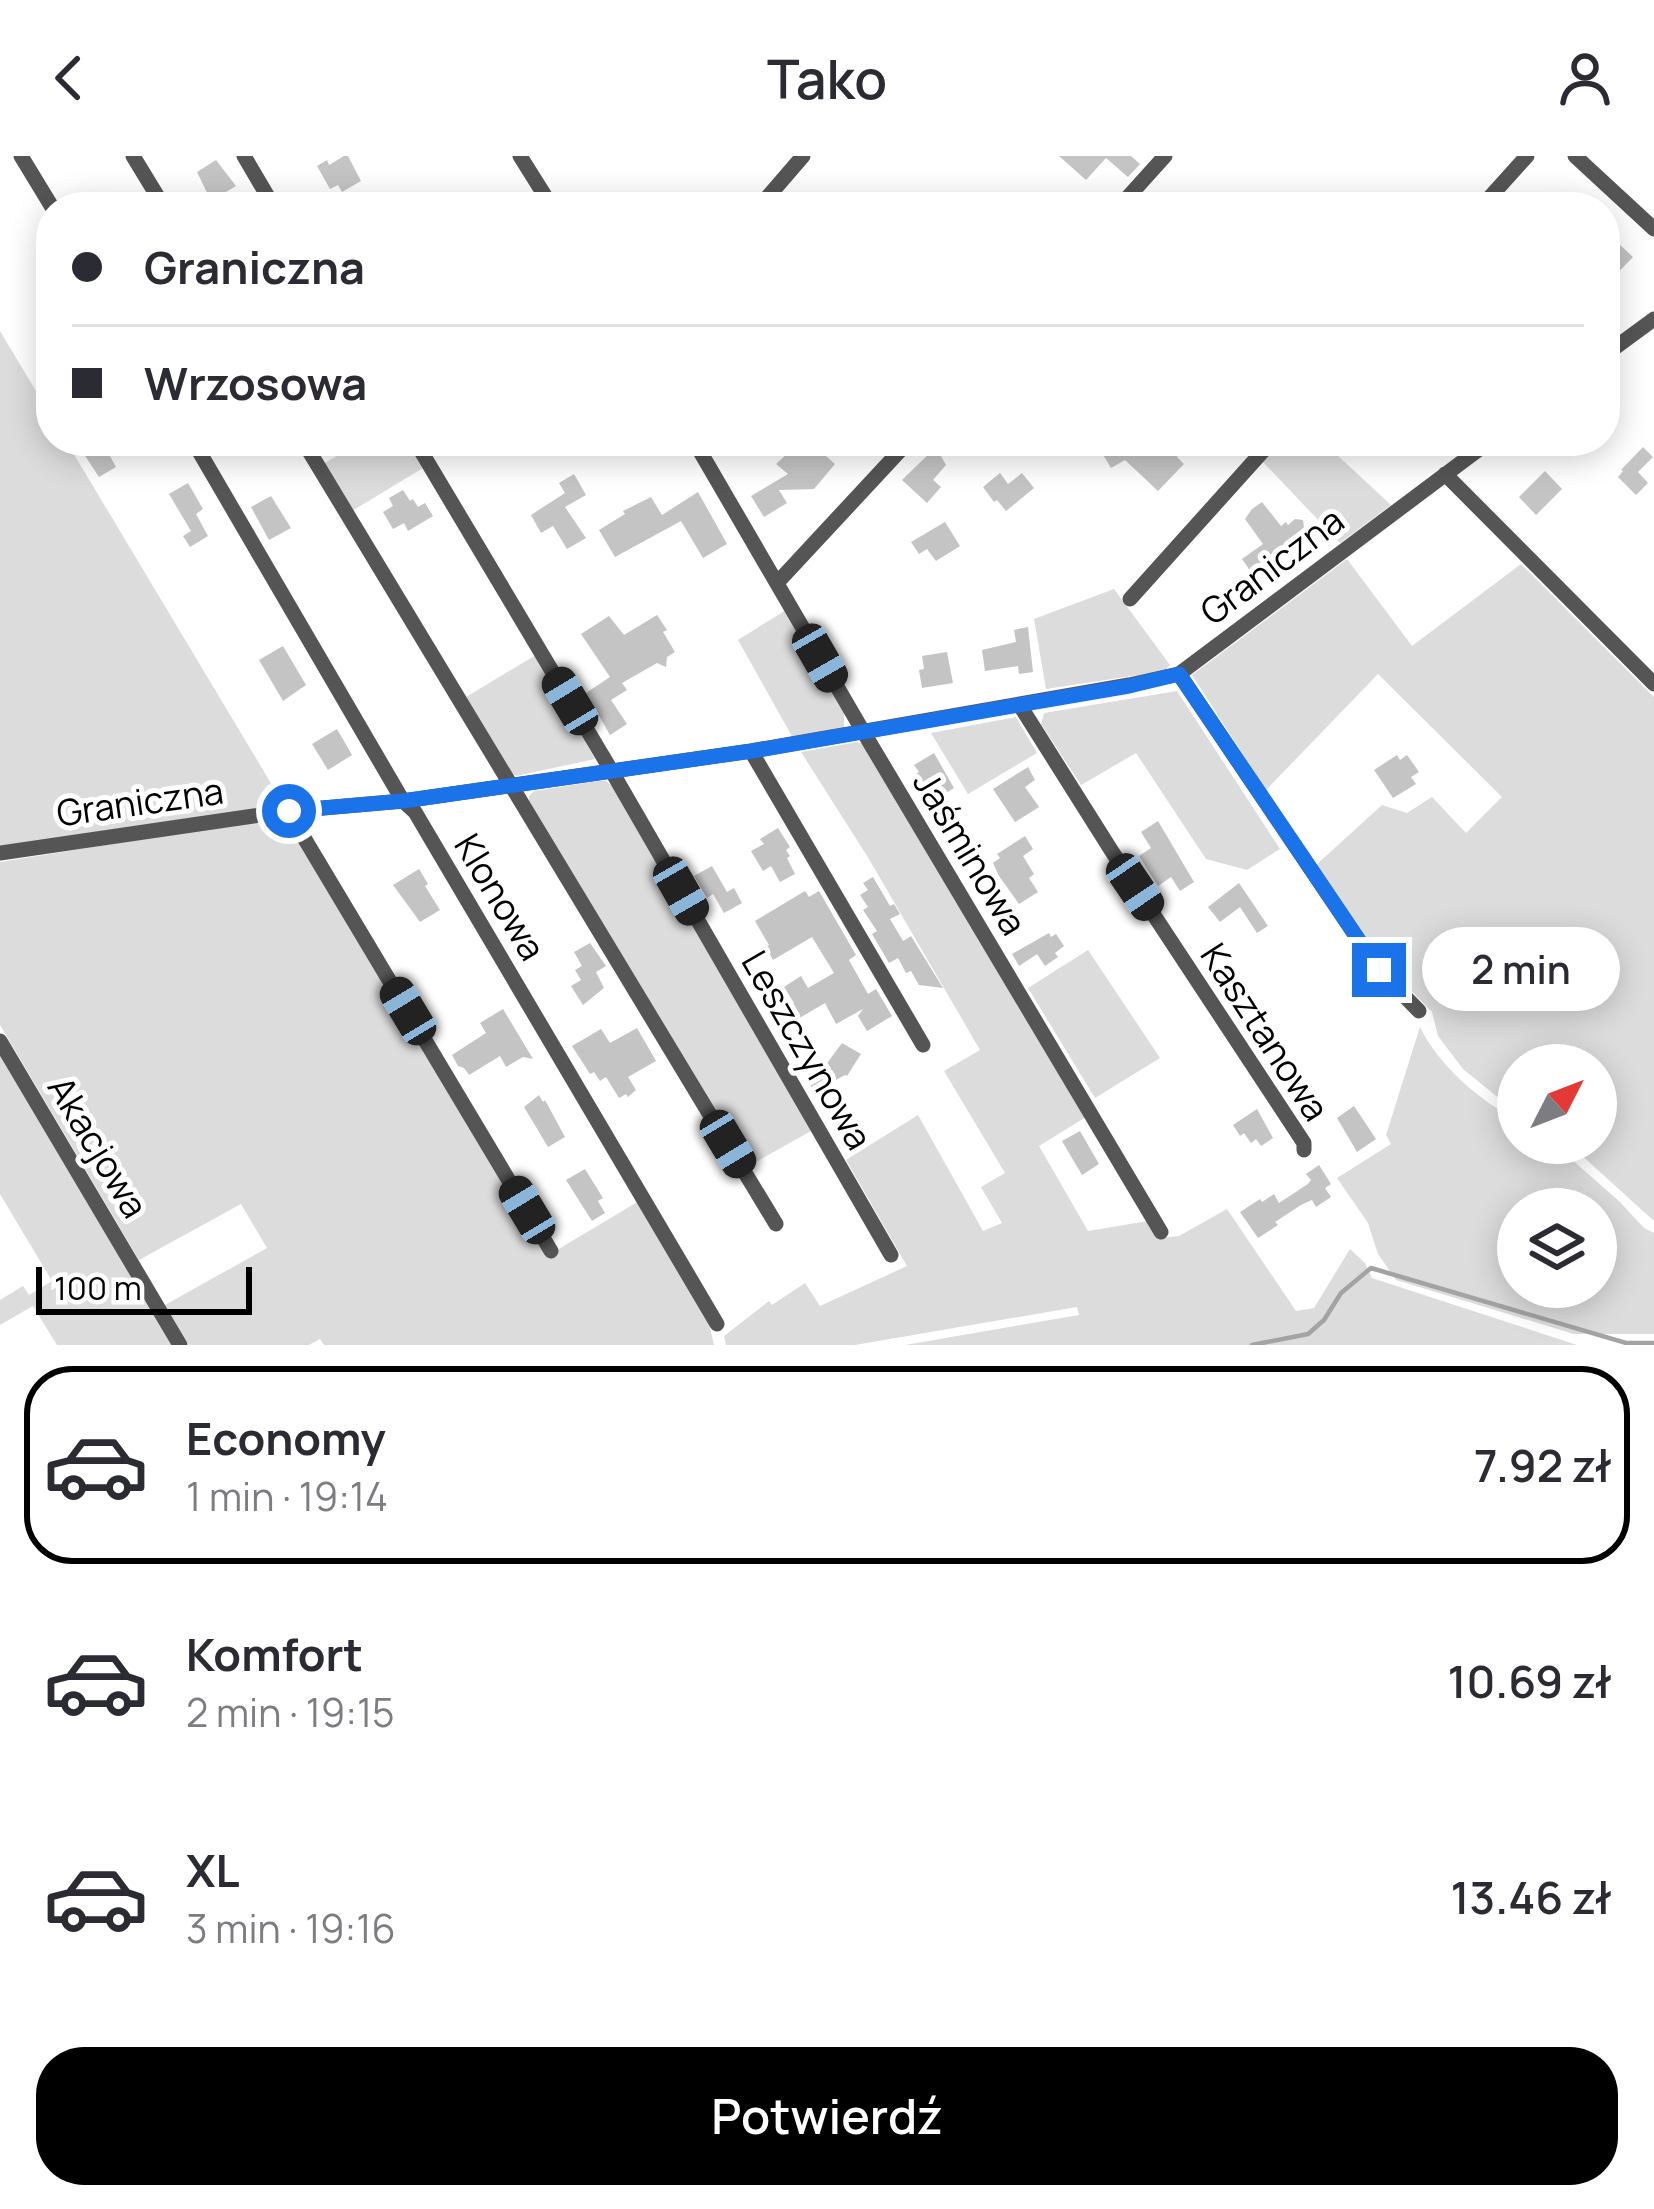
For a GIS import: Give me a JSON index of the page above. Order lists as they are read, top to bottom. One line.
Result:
{"streets":{"street":["Graniczna","Jaśminowa","Klonowa","Kasztanowa","Leszczynowa","Akacjowa"]},"crossings":[["Graniczna","Jaśminowa"],["Graniczna","Klonowa"],["Graniczna","Kasztanowa"],["Graniczna","Leszczynowa"]],"scale_bar":"100 m","north":"top right","page":{"header":"Tako","banner":["Graniczna","Wrzosowa"],"bubble":"2 min","scale":"100 m","list":[{"name":"Economy","note":"1 min · 19:14","value":"7.92 zł"},{"name":"Komfort","note":"2 min · 19:15","value":"10.69 zł"},{"name":"XL","note":"3 min · 19:16","value":"13.46 zł"}],"buttons":"Potwierdź"}}
